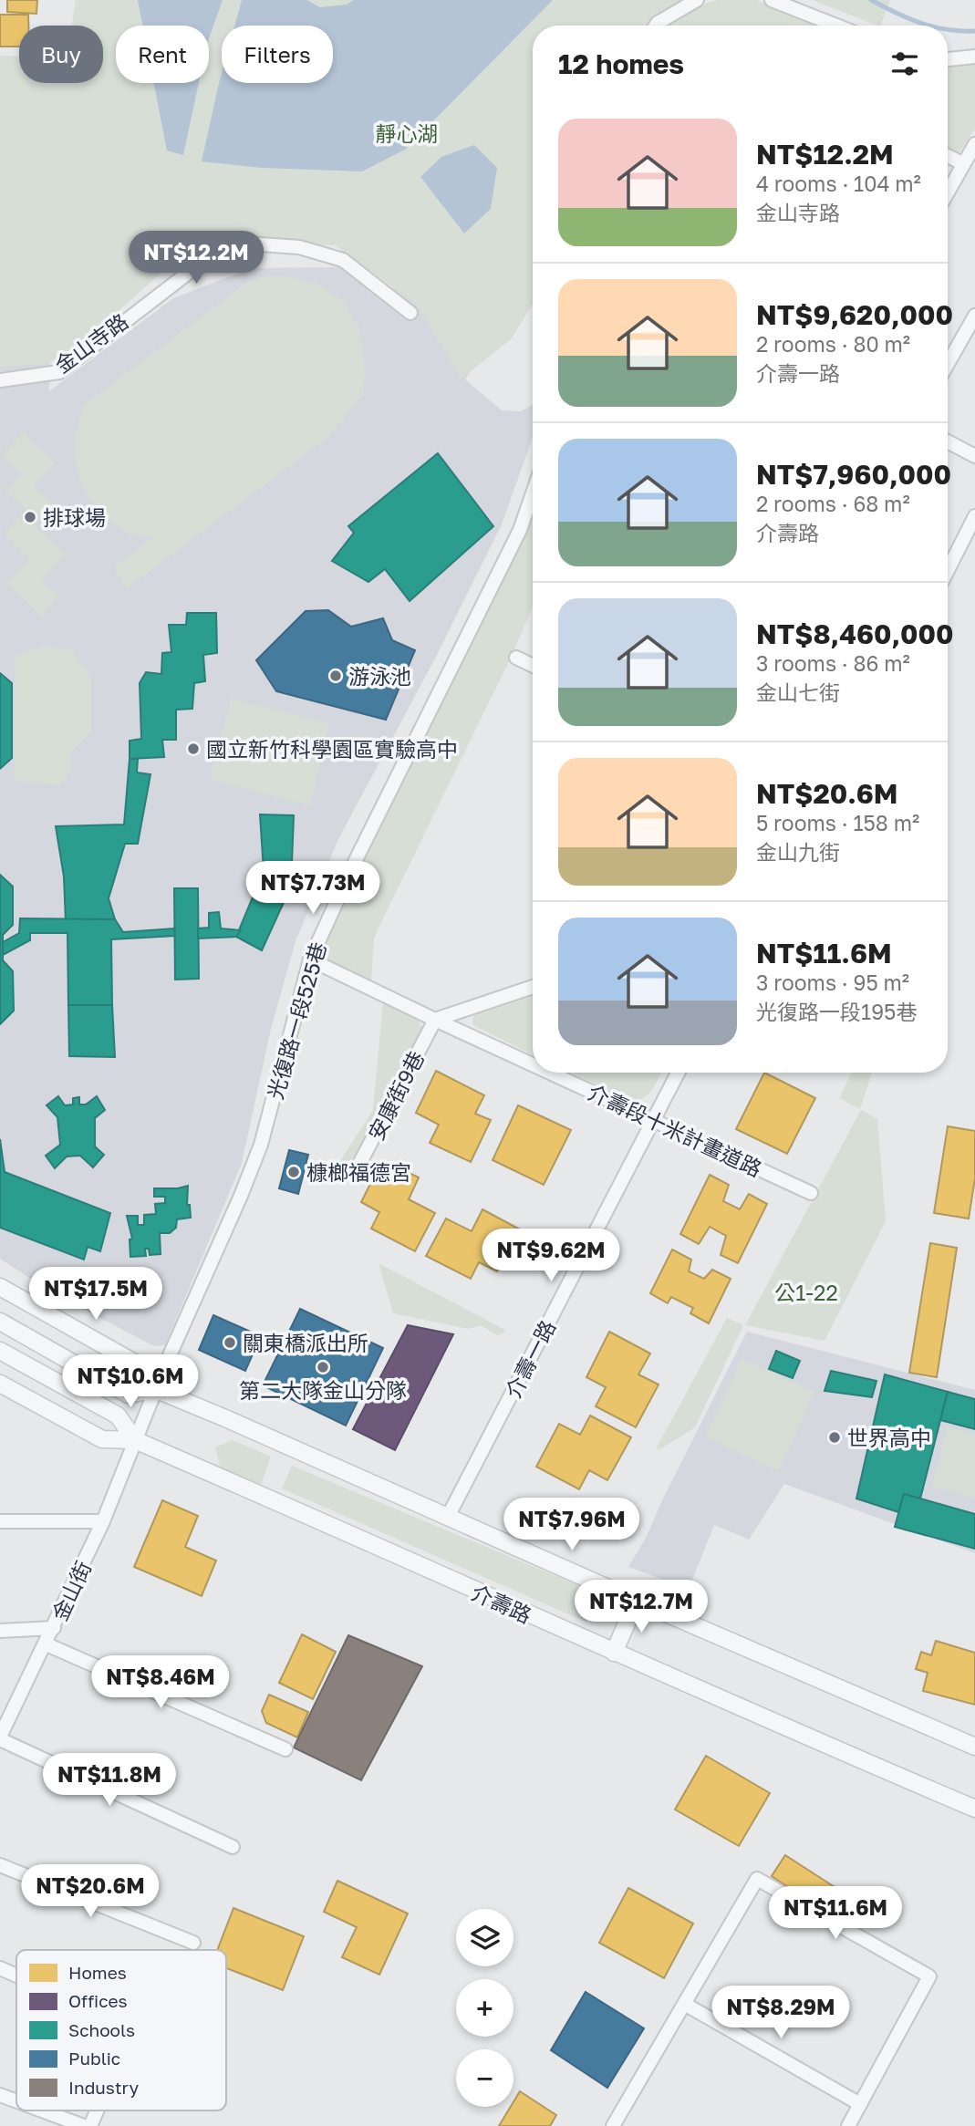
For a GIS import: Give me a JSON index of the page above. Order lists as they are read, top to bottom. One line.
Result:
{"streets":{"street":["金山寺路","光復路一段525巷","安康街9巷","介壽段十米計畫道路","介壽一路","金山街","介壽路"]},"crossings":[["光復路一段525巷","介壽段十米計畫道路"],["光復路一段525巷","金山街"],["光復路一段525巷","介壽路"],["安康街9巷","介壽段十米計畫道路"],["介壽段十米計畫道路","介壽一路"],["金山街","介壽路"]],"parks":["靜心湖","公1-22"],"places":["排球場","游泳池","國立新竹科學園區實驗高中","槺榔福德宮","關東橋派出所","第二大隊金山分隊","世界高中"],"legend":["Homes","Offices","Schools","Public","Industry"],"page":{"chip":["Buy","Rent","Filters"],"heading":"12 homes","list":[{"name":"NT$12.2M","note":"4 rooms · 104 m² · 金山寺路"},{"name":"NT$9,620,000","note":"2 rooms · 80 m² · 介壽一路"},{"name":"NT$7,960,000","note":"2 rooms · 68 m² · 介壽路"},{"name":"NT$8,460,000","note":"3 rooms · 86 m² · 金山七街"},{"name":"NT$20.6M","note":"5 rooms · 158 m² · 金山九街"},{"name":"NT$11.6M","note":"3 rooms · 95 m² · 光復路一段195巷"}],"price":["NT$12.2M","NT$7.73M","NT$9.62M","NT$17.5M","NT$10.6M","NT$7.96M","NT$12.7M","NT$8.46M","NT$11.8M","NT$20.6M","NT$11.6M","NT$8.29M"],"map_buttons":["+","−"]}}
